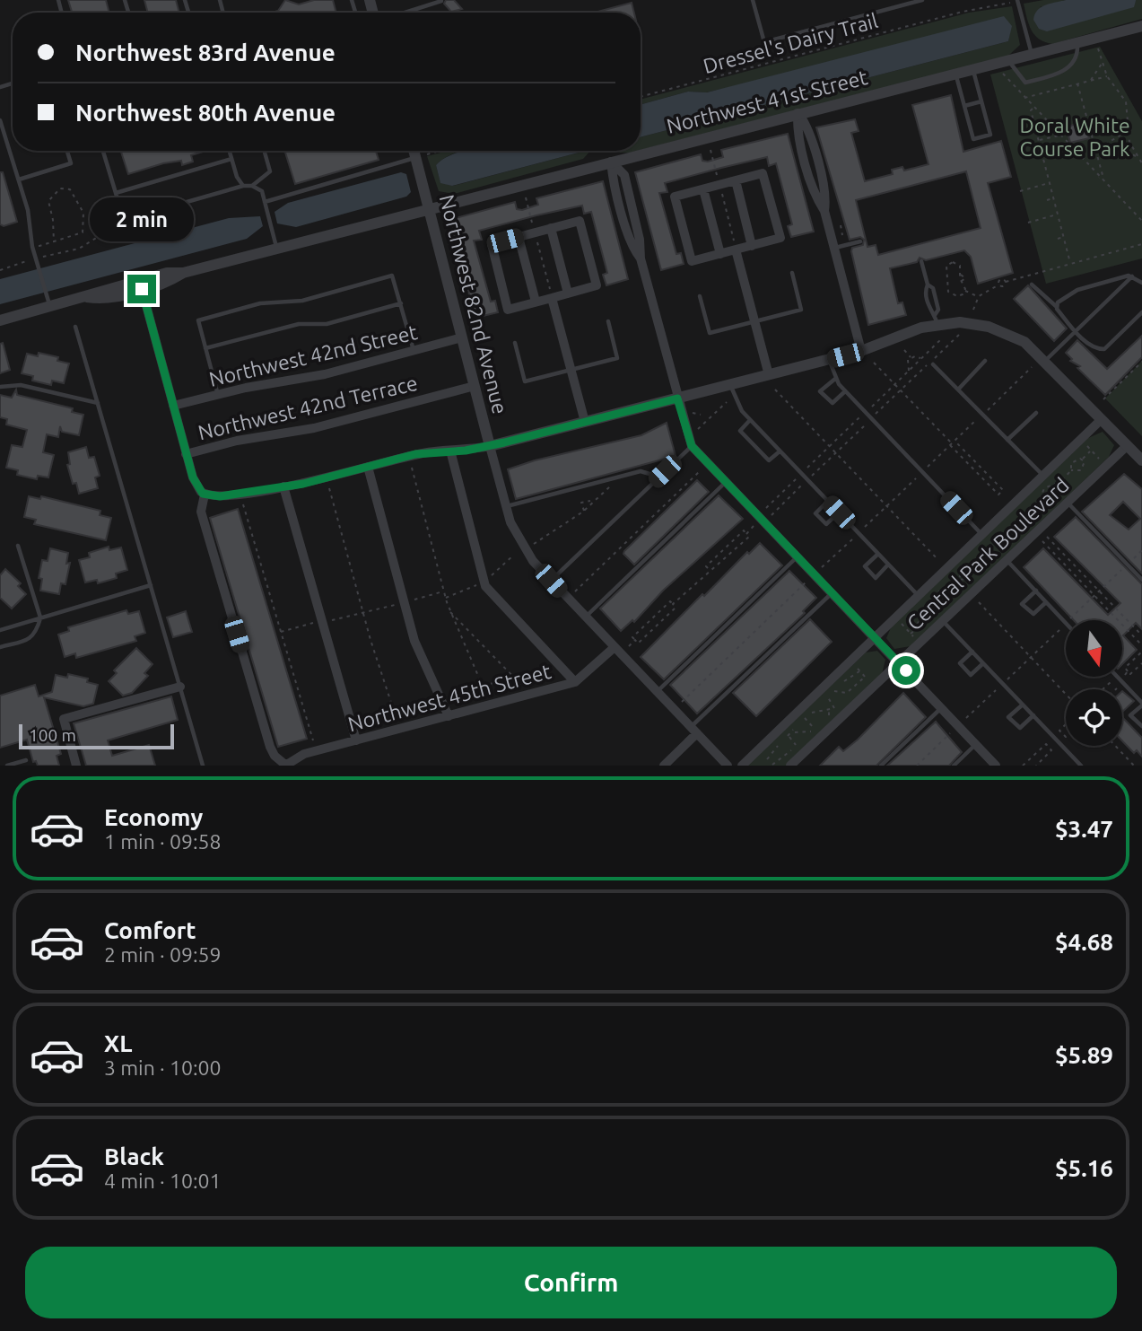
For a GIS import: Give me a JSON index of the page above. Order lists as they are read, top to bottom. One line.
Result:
{"streets":{"street":["Northwest 41st Street","Northwest 82nd Avenue","Northwest 42nd Street","Northwest 42nd Terrace","Central Park Boulevard","Northwest 45th Street"],"path":["Dressel's Dairy Trail"]},"crossings":[["Northwest 41st Street","Northwest 82nd Avenue"],["Northwest 82nd Avenue","Northwest 42nd Street"],["Northwest 82nd Avenue","Northwest 42nd Terrace"],["Northwest 82nd Avenue","Northwest 45th Street"]],"parks":["Doral White Course Park"],"scale_bar":"100 m","north":"bottom","page":{"banner":["Northwest 83rd Avenue","Northwest 80th Avenue"],"bubble":"2 min","scale":"100 m","list":[{"name":"Economy","note":"1 min · 09:58","value":"$3.47"},{"name":"Comfort","note":"2 min · 09:59","value":"$4.68"},{"name":"XL","note":"3 min · 10:00","value":"$5.89"},{"name":"Black","note":"4 min · 10:01","value":"$5.16"}],"buttons":"Confirm"}}
